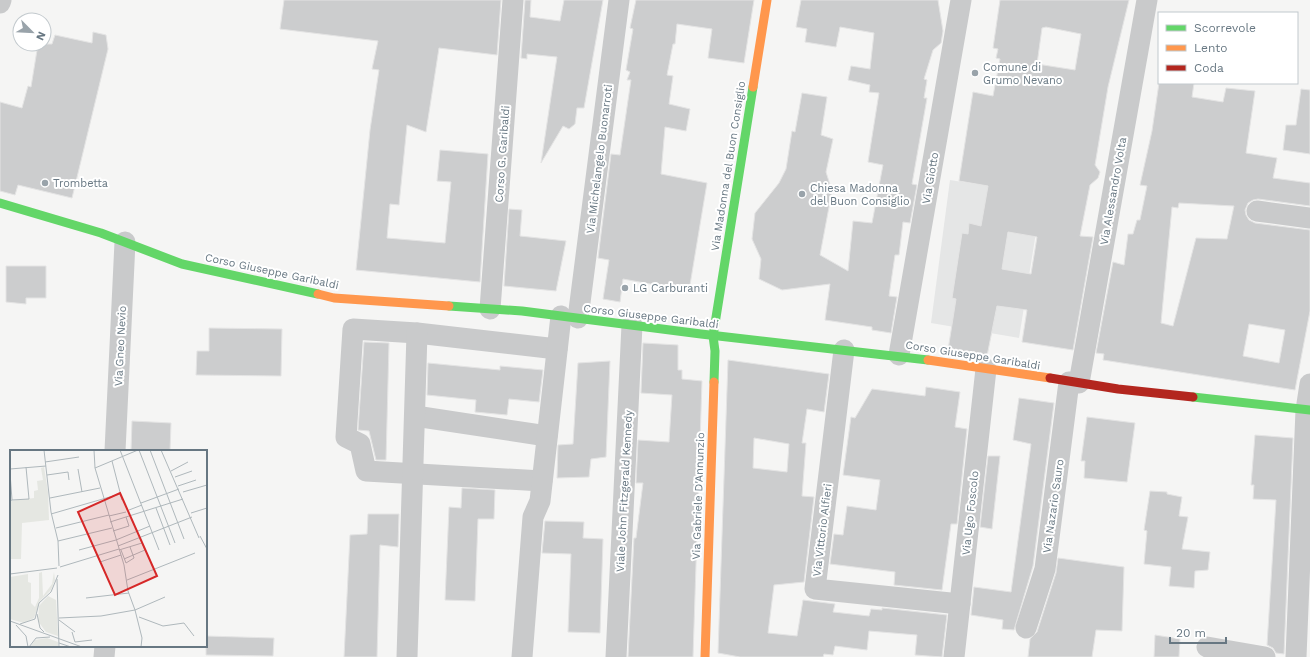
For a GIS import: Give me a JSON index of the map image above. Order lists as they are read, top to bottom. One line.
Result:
{"streets":{"street":["Corso G. Garibaldi","Via Michelangelo Buonarroti","Via Madonna del Buon Consiglio","Via Giotto","Via Alessandro Volta","Corso Giuseppe Garibaldi","Via Gneo Nevio","Viale John Fitzgerald Kennedy","Via Gabriele D'Annunzio","Via Nazario Sauro","Via Ugo Foscolo","Via Vittorio Alfieri"]},"crossings":[["Corso G. Garibaldi","Corso Giuseppe Garibaldi"],["Via Michelangelo Buonarroti","Corso Giuseppe Garibaldi"],["Via Madonna del Buon Consiglio","Corso Giuseppe Garibaldi"],["Via Madonna del Buon Consiglio","Via Gabriele D'Annunzio"],["Via Giotto","Corso Giuseppe Garibaldi"],["Via Alessandro Volta","Corso Giuseppe Garibaldi"],["Via Alessandro Volta","Via Nazario Sauro"],["Corso Giuseppe Garibaldi","Via Gneo Nevio"],["Corso Giuseppe Garibaldi","Viale John Fitzgerald Kennedy"],["Corso Giuseppe Garibaldi","Via Gabriele D'Annunzio"],["Corso Giuseppe Garibaldi","Via Nazario Sauro"],["Corso Giuseppe Garibaldi","Via Ugo Foscolo"],["Corso Giuseppe Garibaldi","Via Vittorio Alfieri"],["Via Ugo Foscolo","Via Vittorio Alfieri"]],"places":["Comune di Grumo Nevano","Trombetta","Chiesa Madonna del Buon Consiglio","LG Carburanti"],"legend":["Scorrevole","Lento","Coda"],"scale_bar":"20 m","north":"bottom right"}
